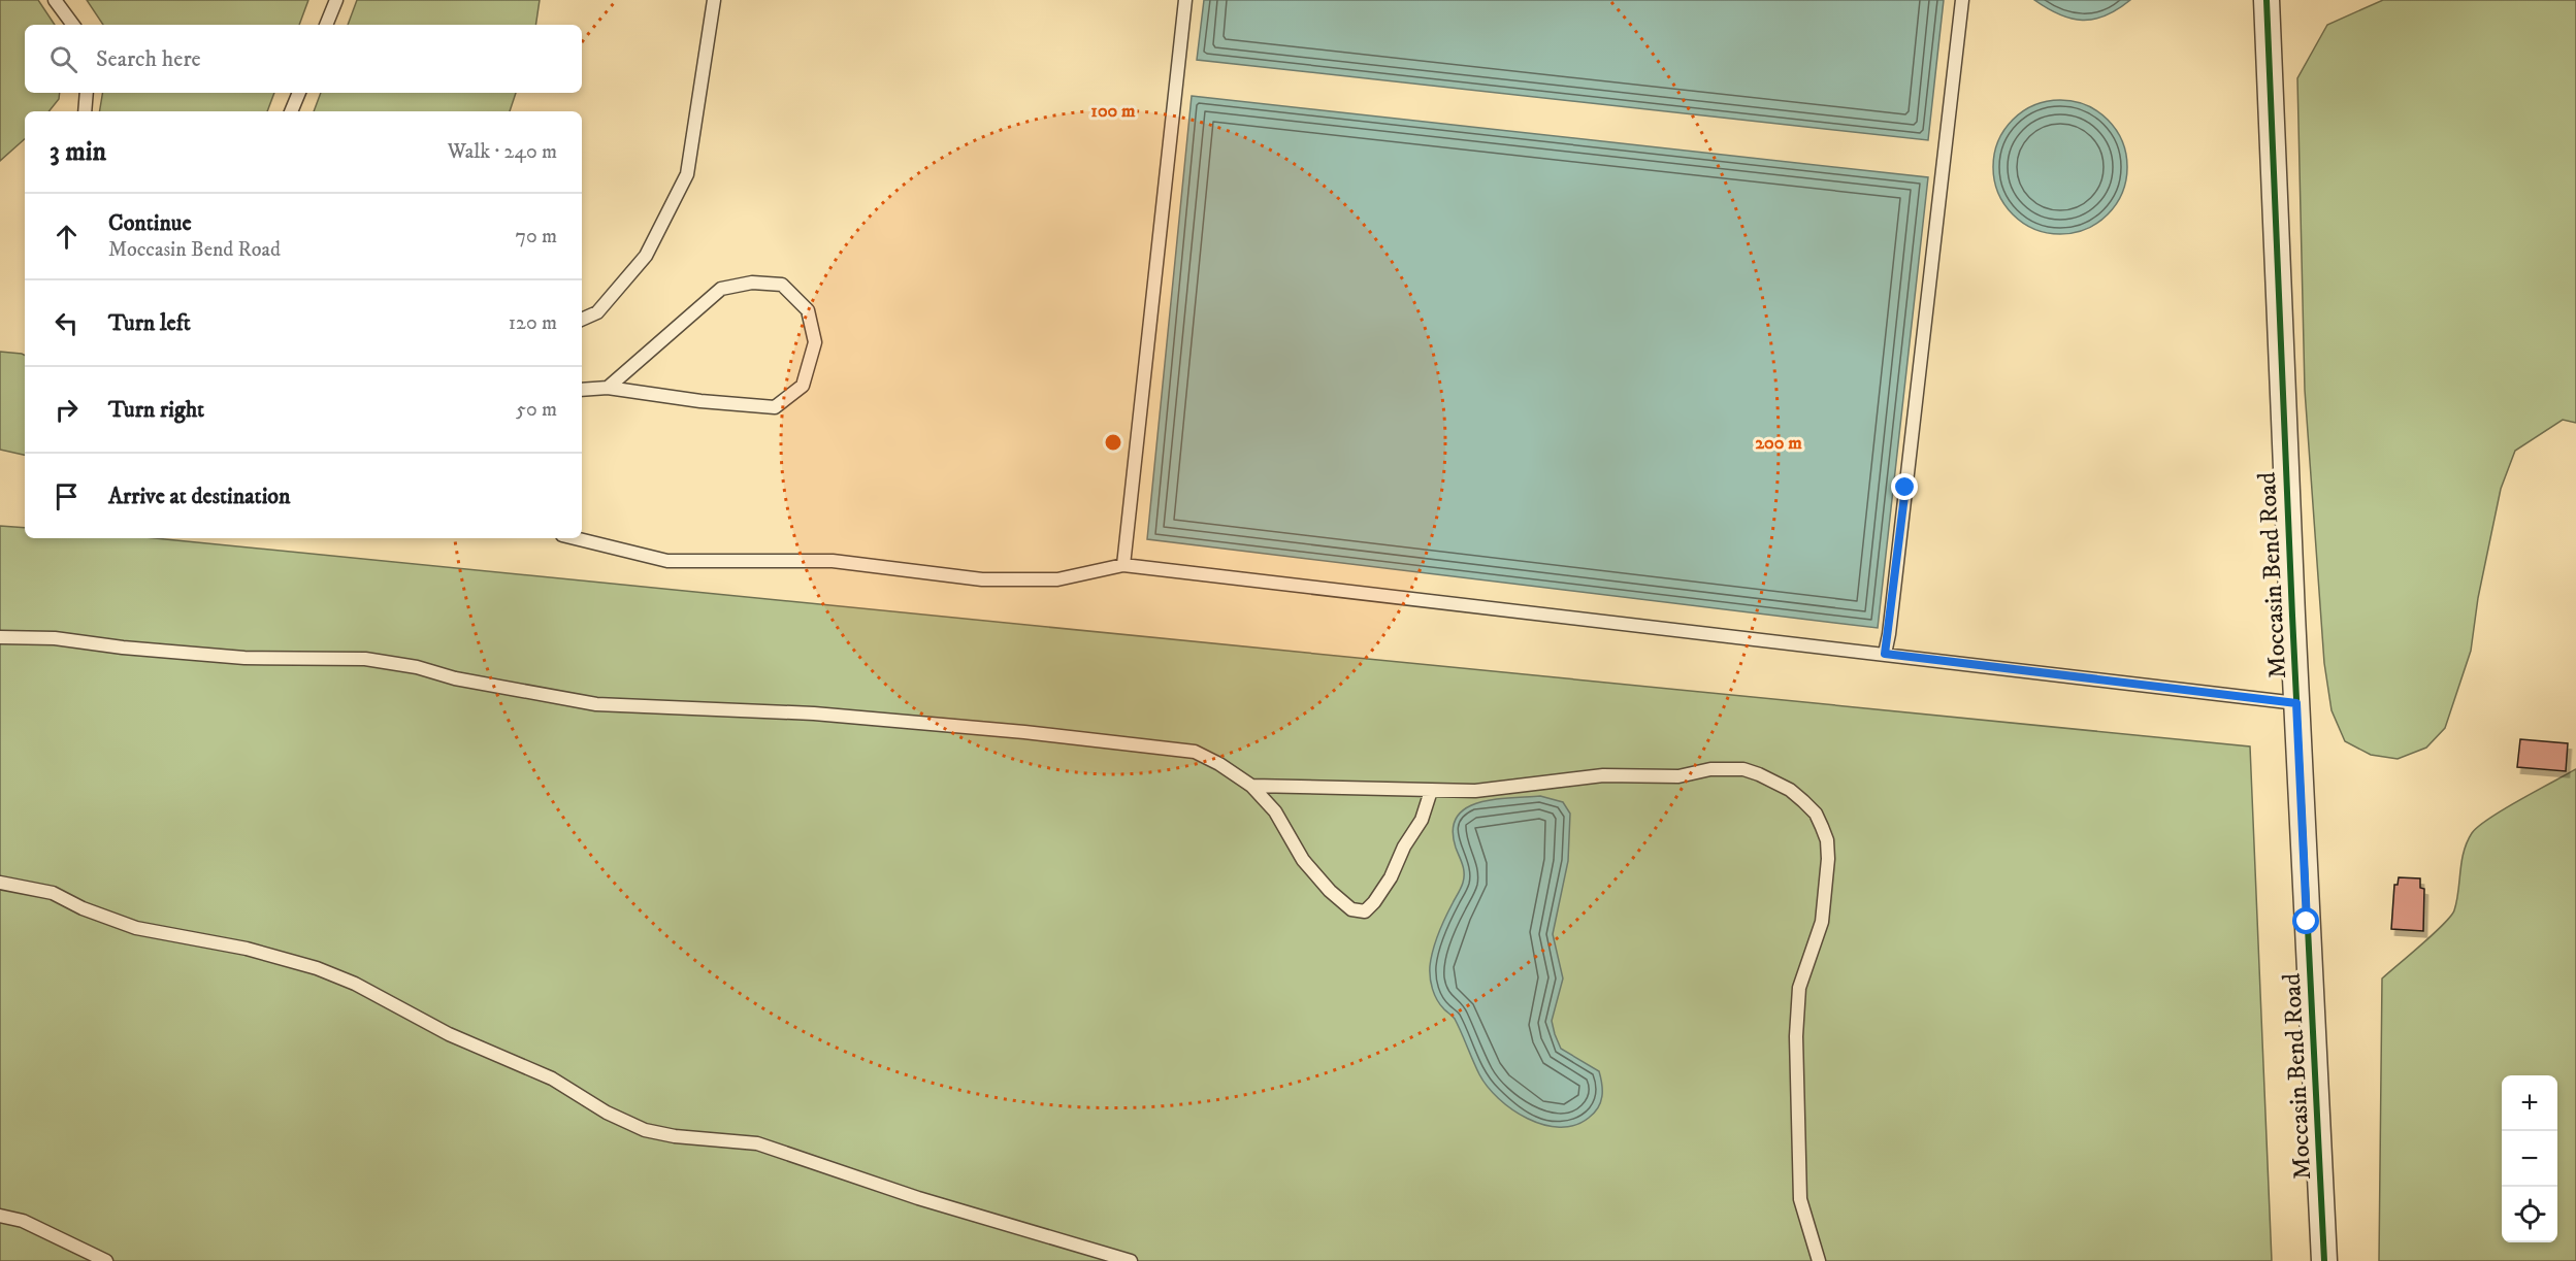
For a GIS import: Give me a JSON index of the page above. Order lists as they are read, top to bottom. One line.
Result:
{"streets":{"street":["Moccasin Bend Road"]},"page":{"search":"Search here","heading":["3 min","Walk · 240 m"],"list":[["Continue","Moccasin Bend Road","70 m"],["Turn left","120 m"],["Turn right","50 m"],"Arrive at destination"],"map_buttons":["+","−"]},"rings":["100 m","200 m"]}
